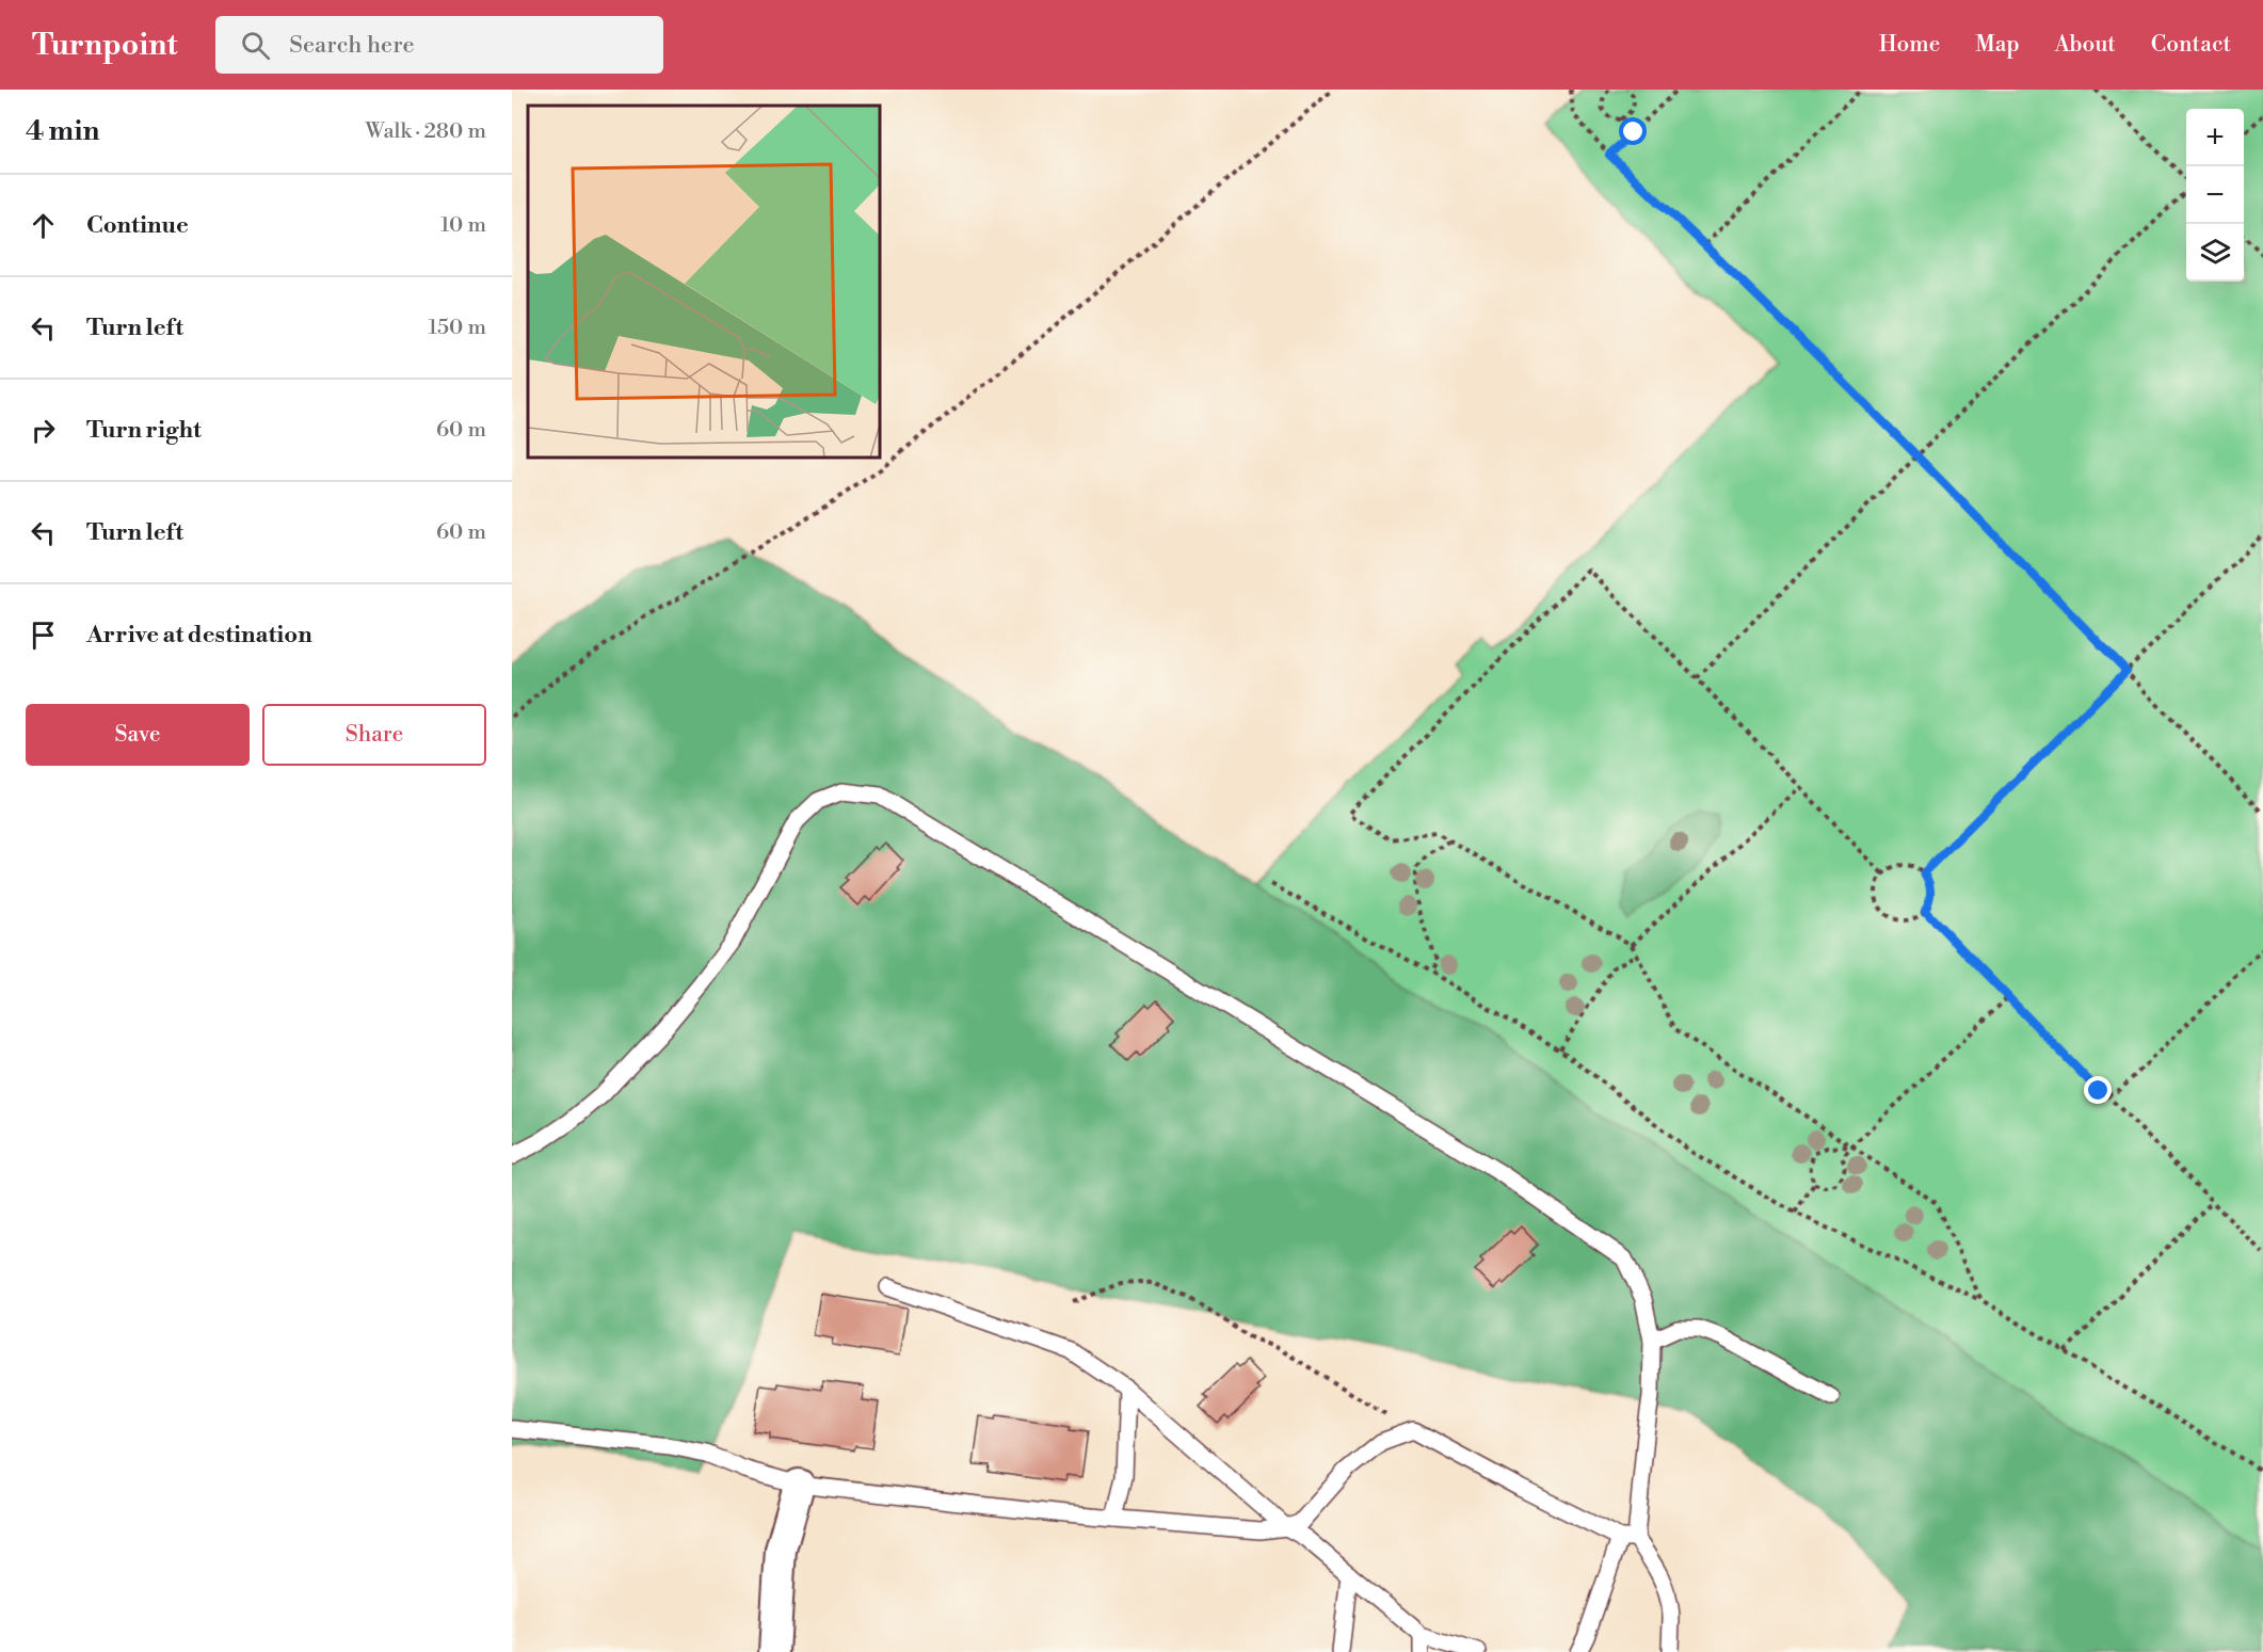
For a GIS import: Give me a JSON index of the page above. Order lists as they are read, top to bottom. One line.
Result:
{"page":{"header":"Turnpoint","search":"Search here","nav":["Home","Map","About","Contact"],"heading":["4 min","Walk · 280 m"],"map_buttons":["+","−"],"list":[["Continue","10 m"],["Turn left","150 m"],["Turn right","60 m"],["Turn left","60 m"],"Arrive at destination"],"buttons":["Save","Share"]}}
